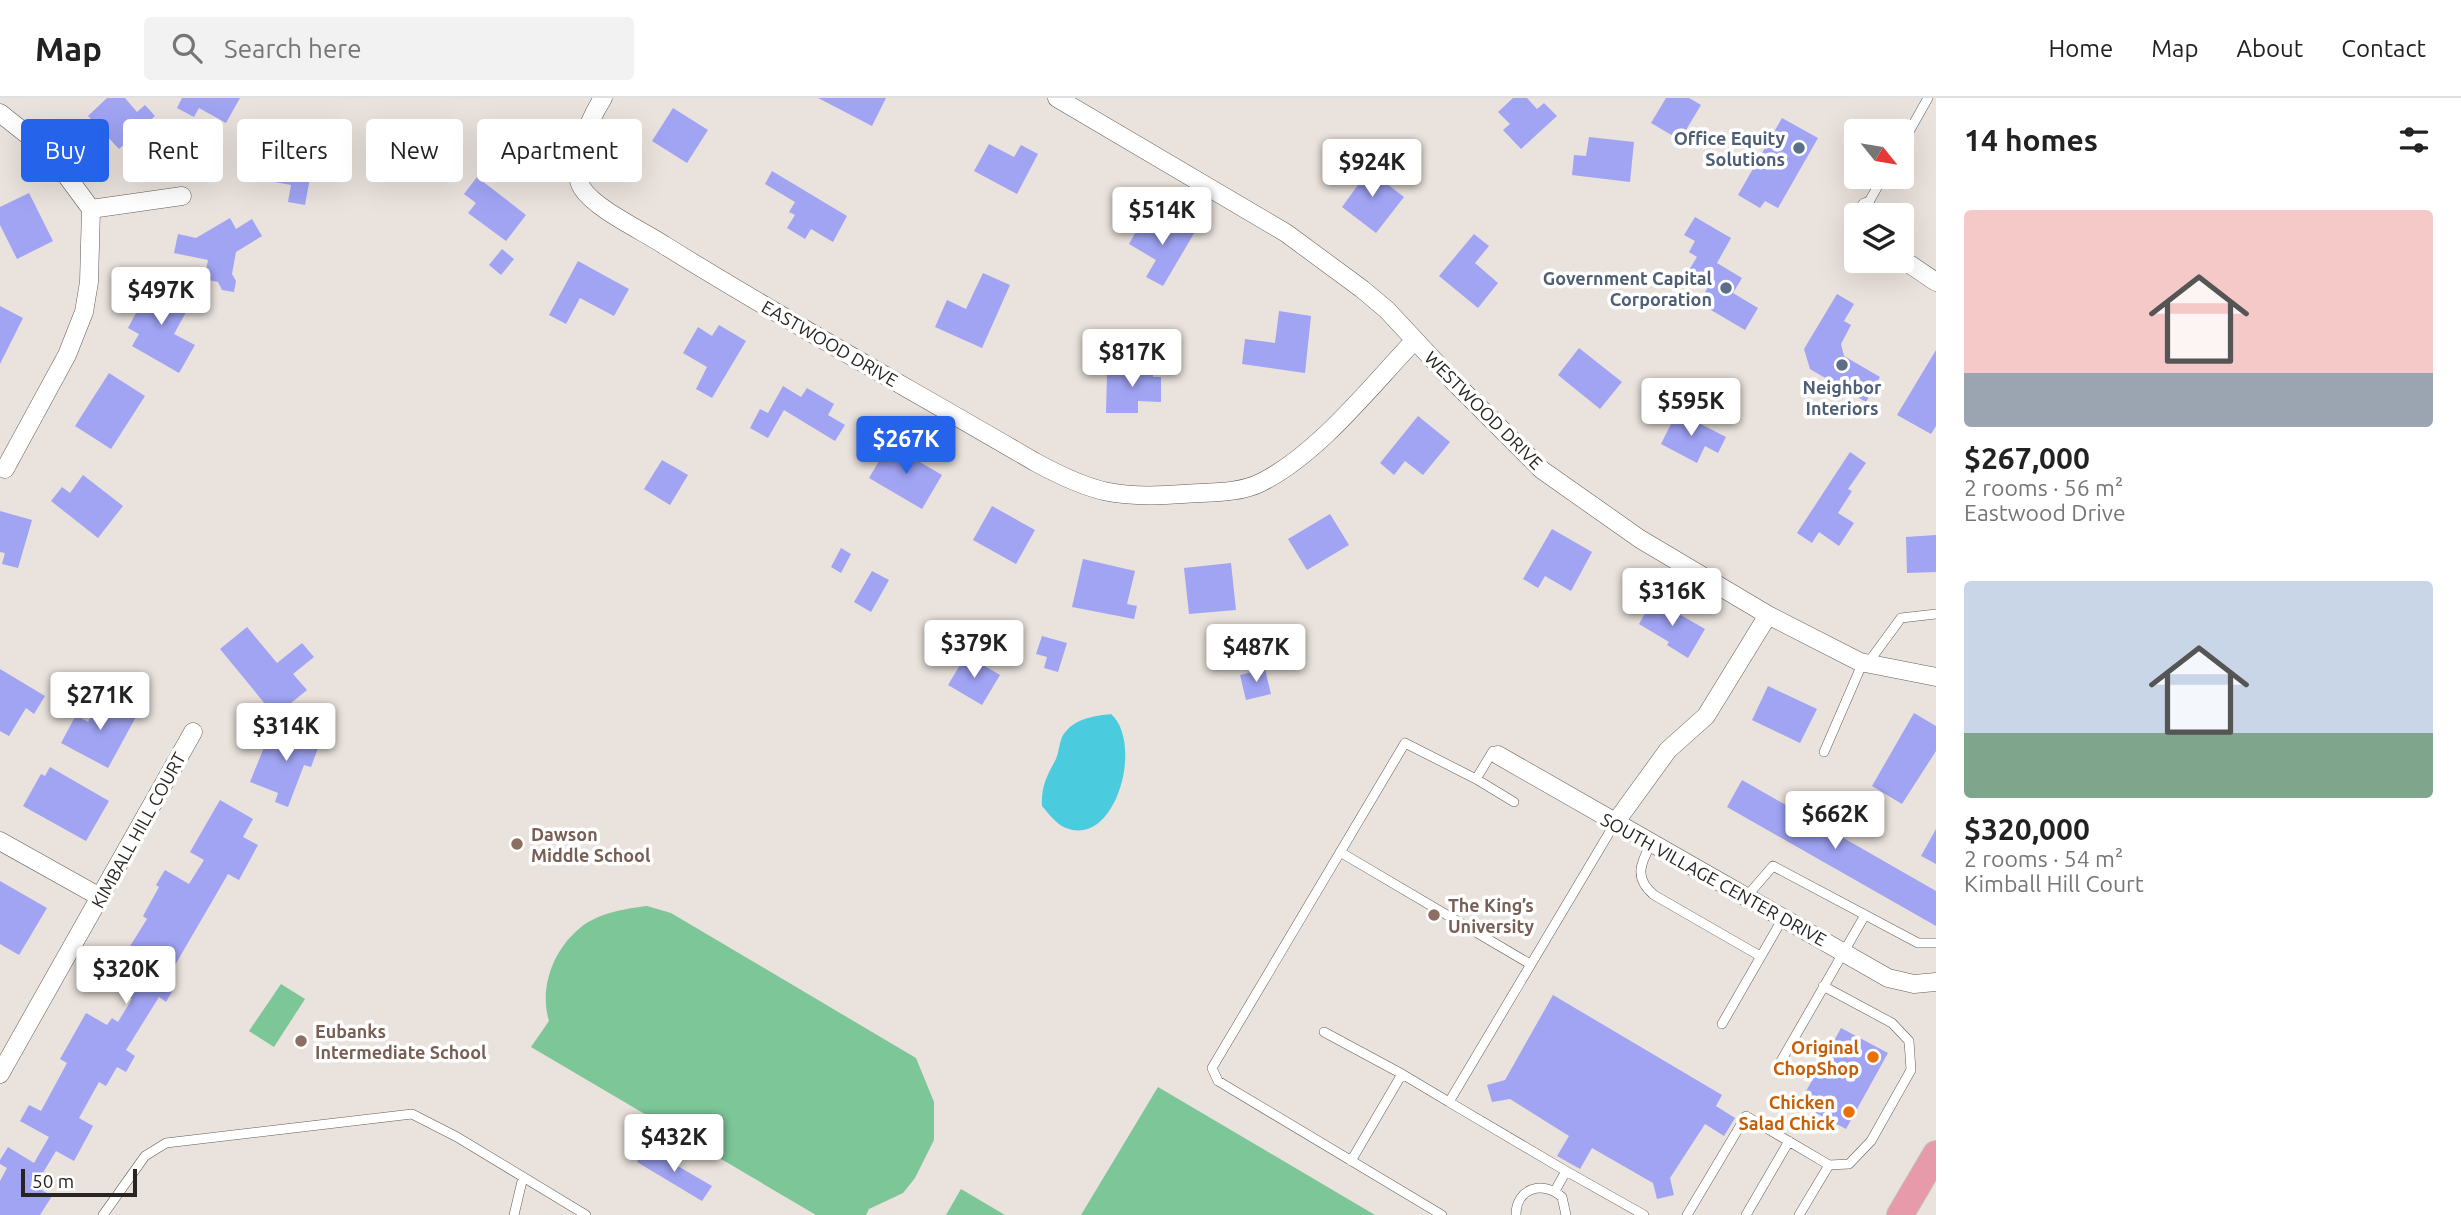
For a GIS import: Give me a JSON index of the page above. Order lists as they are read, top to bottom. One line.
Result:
{"streets":{"street":["EASTWOOD DRIVE","WESTWOOD DRIVE","KIMBALL HILL COURT","SOUTH VILLAGE CENTER DRIVE"]},"crossings":[["EASTWOOD DRIVE","WESTWOOD DRIVE"]],"places":["Office Equity Solutions","Government Capital Corporation","Neighbor Interiors","Dawson Middle School","The King’s University","Eubanks Intermediate School","Original ChopShop","Chicken Salad Chick"],"scale_bar":"50 m","north":"bottom right","page":{"header":"Map","search":"Search here","nav":["Home","Map","About","Contact"],"heading":"14 homes","chip":["Buy","Rent","Filters","New","Apartment"],"price":["$924K","$514K","$497K","$817K","$595K","$267K","$316K","$379K","$487K","$271K","$314K","$662K","$320K","$432K"],"list":[{"name":"$267,000","note":"2 rooms · 56 m² · Eastwood Drive"},{"name":"$320,000","note":"2 rooms · 54 m² · Kimball Hill Court"}],"scale":"50 m"}}
